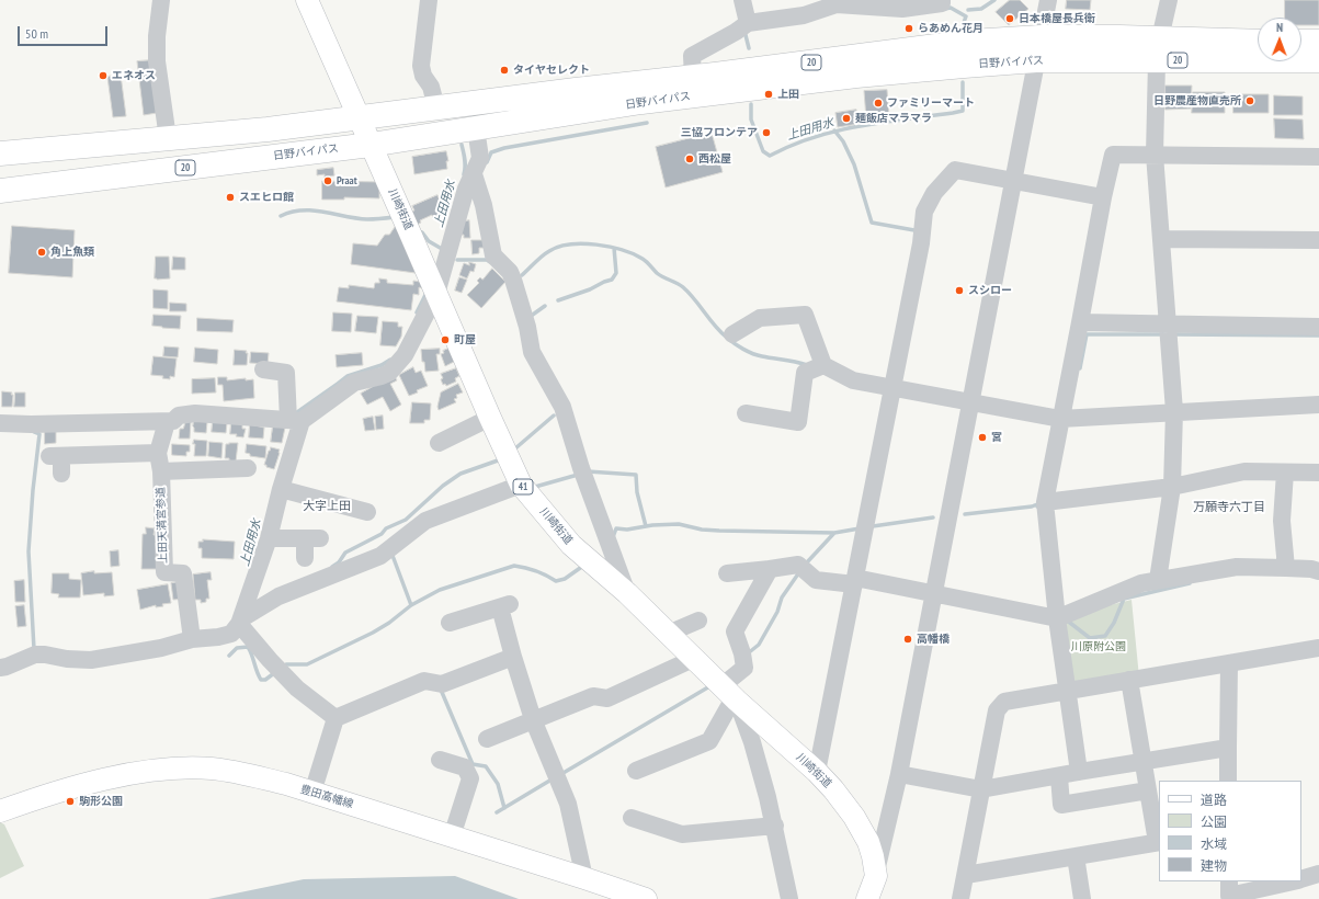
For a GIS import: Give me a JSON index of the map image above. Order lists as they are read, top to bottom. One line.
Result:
{"streets":{"highway":["20","日野バイパス"],"main road":["川崎街道","41","豊田高幡線"],"street":["上田天満宮参道"]},"crossings":[["日野バイパス","川崎街道"]],"districts":["大字上田","万願寺六丁目"],"water":["上田用水"],"parks":["川原附公園"],"places":["日本橋屋長兵衛","らあめん花月","タイヤセレクト","エネオス","上田","日野農産物直売所","ファミリーマート","麺飯店マラマラ","三協フロンテア","西松屋","Praat","スエヒロ館","角上魚類","スシロー","町屋","宮","高幡橋","駒形公園"],"legend":["道路","公園","水域","建物"],"scale_bar":"50 m","north":"top"}
